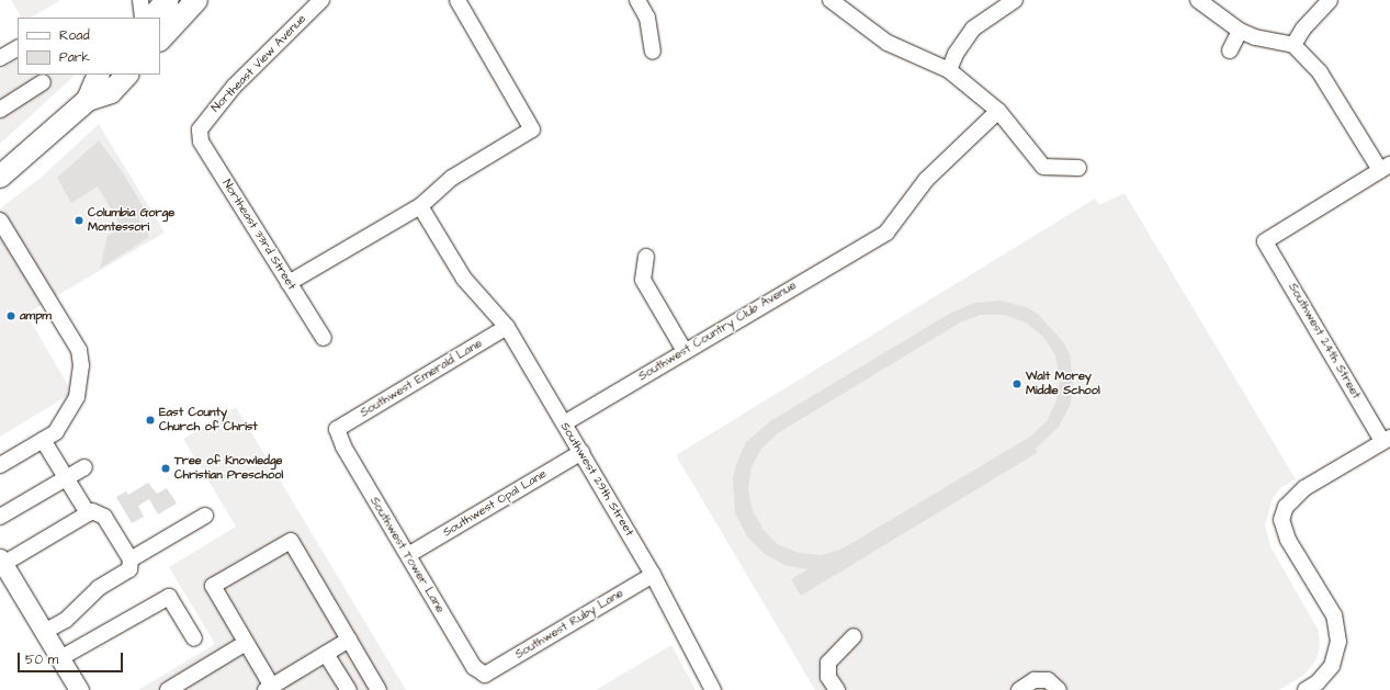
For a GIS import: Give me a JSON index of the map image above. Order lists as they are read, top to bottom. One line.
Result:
{"streets":{"street":["Northeast View Avenue","Northeast 33rd Street","Southwest Country Club Avenue","Southwest 24th Street","Southwest Emerald Lane","Southwest 29th Street","Southwest Opal Lane","Southwest Tower Lane","Southwest Ruby Lane"]},"crossings":[["Northeast View Avenue","Northeast 33rd Street"],["Southwest Country Club Avenue","Southwest 29th Street"],["Southwest Emerald Lane","Southwest 29th Street"],["Southwest Emerald Lane","Southwest Tower Lane"],["Southwest 29th Street","Southwest Opal Lane"],["Southwest 29th Street","Southwest Ruby Lane"],["Southwest Opal Lane","Southwest Tower Lane"],["Southwest Tower Lane","Southwest Ruby Lane"]],"places":["Columbia Gorge Montessori","ampm","Walt Morey Middle School","East County Church of Christ","Tree of Knowledge Christian Preschool"],"legend":["Road","Park"],"scale_bar":"50 m"}
